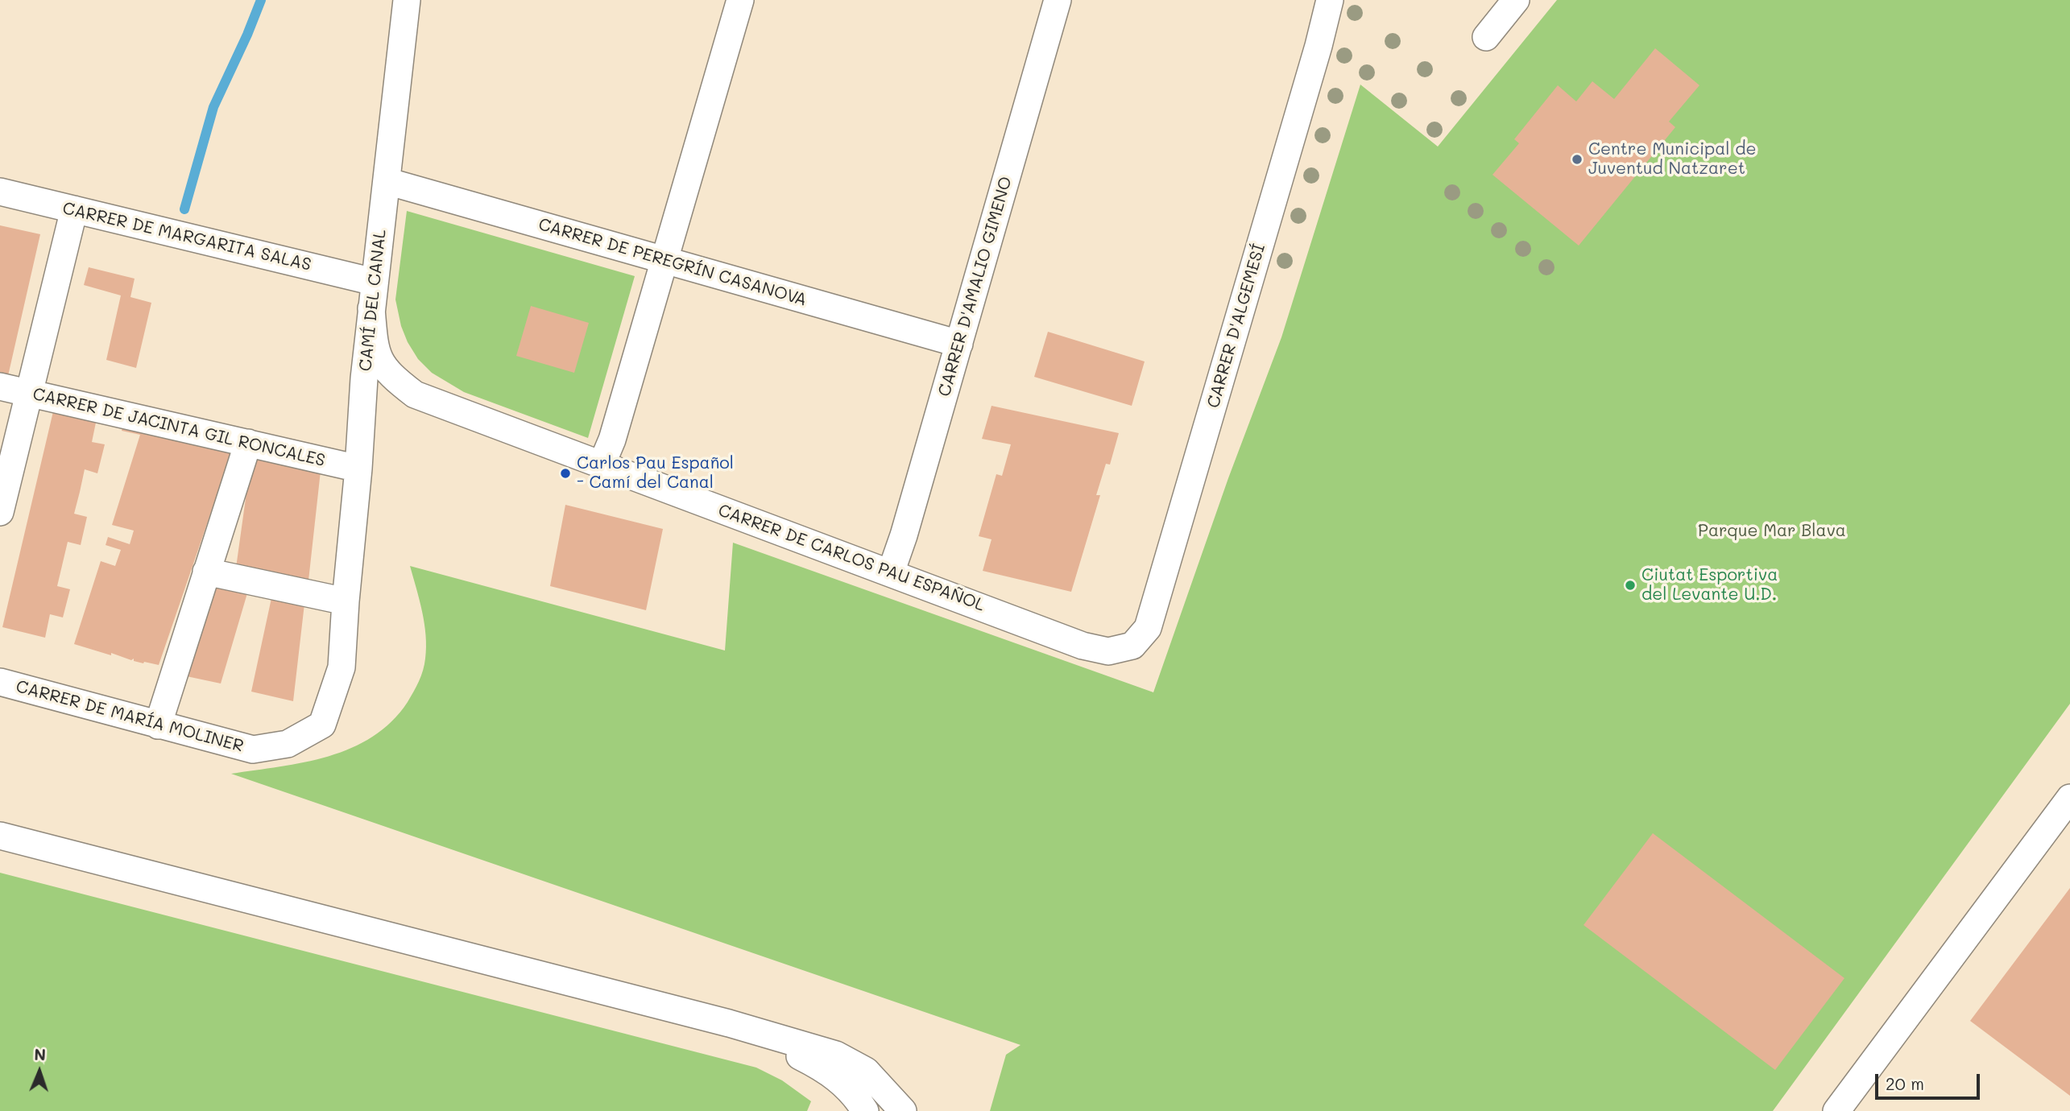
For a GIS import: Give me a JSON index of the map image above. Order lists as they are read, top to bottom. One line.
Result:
{"streets":{"street":["CARRER DE MARGARITA SALAS","CARRER DE PEREGRÍN CASANOVA","CARRER D'AMALIO GIMENO","CAMÍ DEL CANAL","CARRER D'ALGEMESÍ","CARRER DE JACINTA GIL RONCALES","CARRER DE CARLOS PAU ESPAÑOL","CARRER DE MARÍA MOLINER"]},"crossings":[["CARRER DE MARGARITA SALAS","CAMÍ DEL CANAL"],["CARRER DE MARGARITA SALAS","CARRER DE CARLOS PAU ESPAÑOL"],["CARRER DE PEREGRÍN CASANOVA","CARRER D'AMALIO GIMENO"],["CARRER DE PEREGRÍN CASANOVA","CAMÍ DEL CANAL"],["CARRER D'AMALIO GIMENO","CARRER DE CARLOS PAU ESPAÑOL"],["CAMÍ DEL CANAL","CARRER DE JACINTA GIL RONCALES"],["CAMÍ DEL CANAL","CARRER DE CARLOS PAU ESPAÑOL"],["CAMÍ DEL CANAL","CARRER DE MARÍA MOLINER"],["CARRER D'ALGEMESÍ","CARRER DE CARLOS PAU ESPAÑOL"]],"parks":["Parque Mar Blava"],"places":["Centre Municipal de Juventud Natzaret","Carlos Pau Español - Camí del Canal","Ciutat Esportiva del Levante U.D."],"scale_bar":"20 m","north":"top"}
